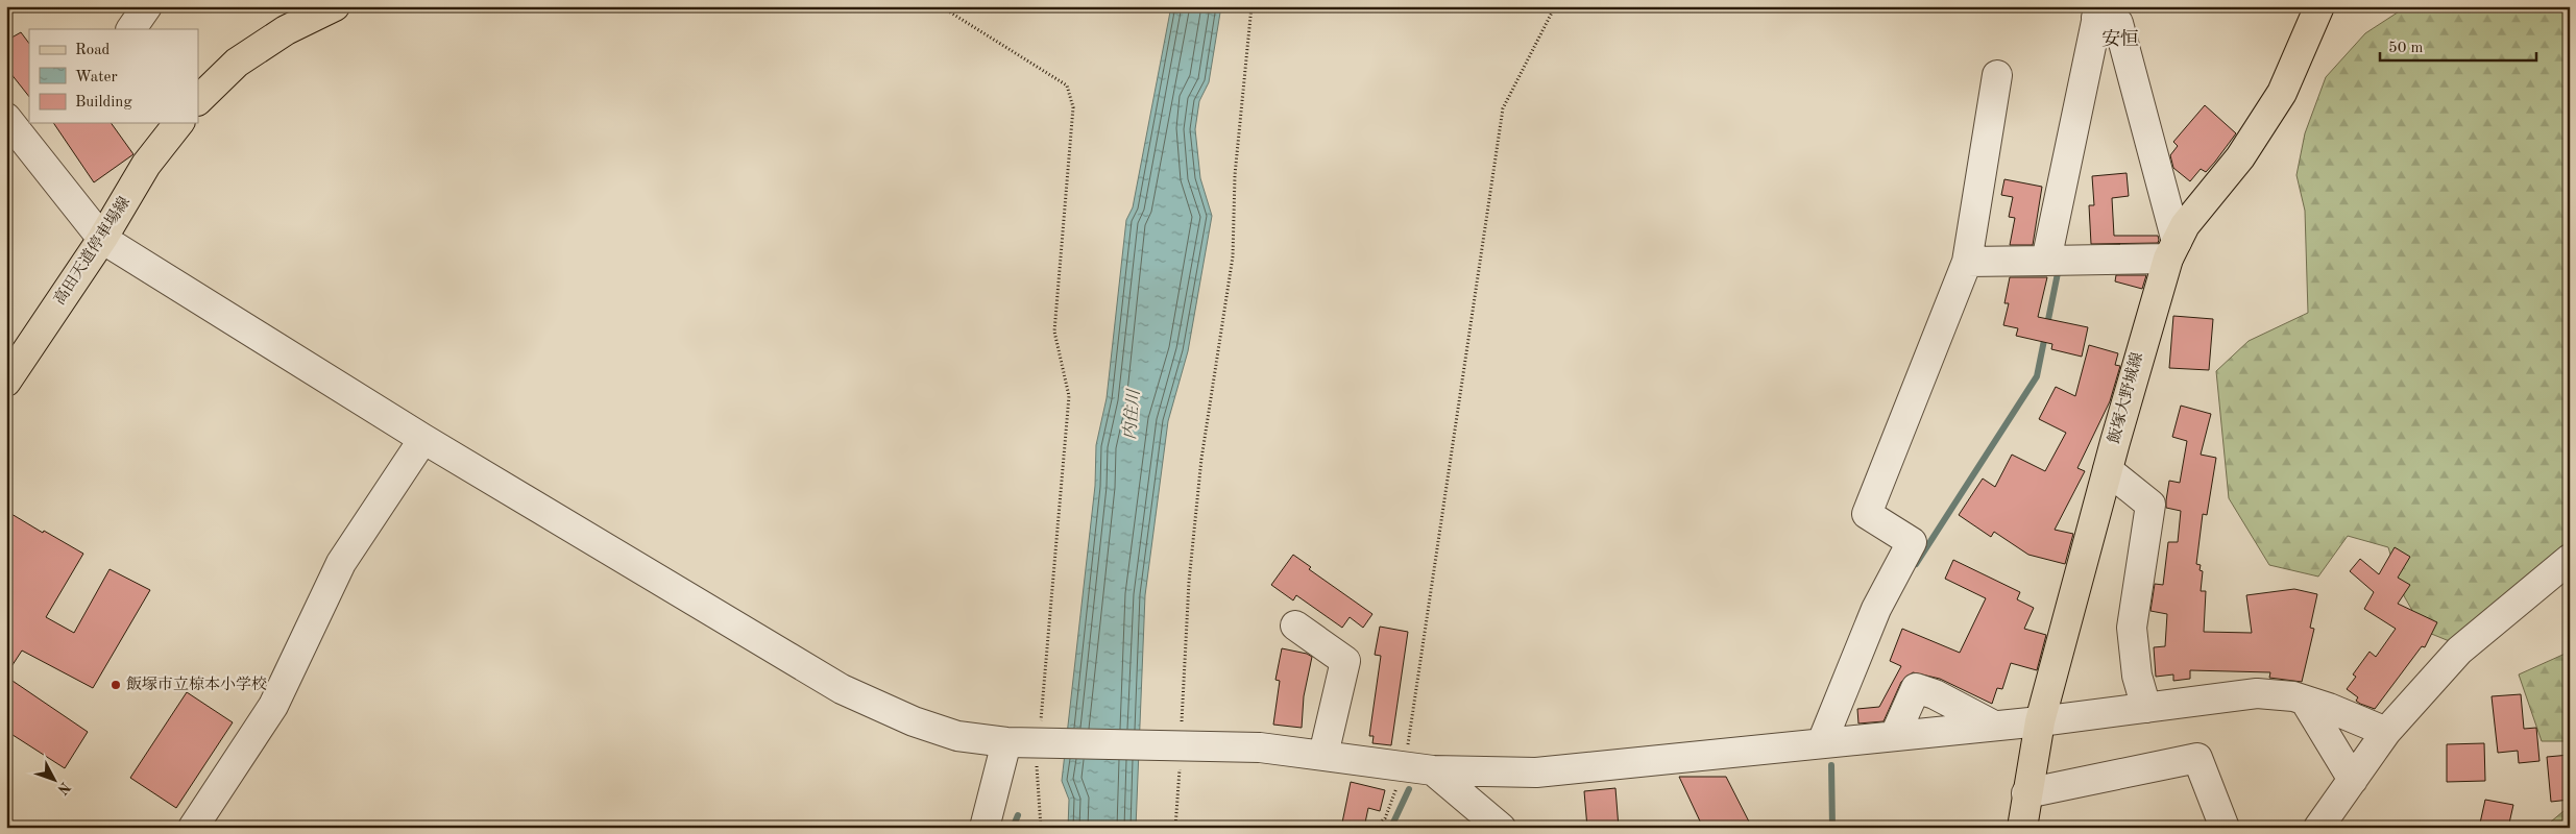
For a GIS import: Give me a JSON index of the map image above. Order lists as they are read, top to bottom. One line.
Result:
{"streets":{"main road":["高田天道停車場線","飯塚大野城線"]},"districts":["安恒"],"water":["内住川"],"places":["飯塚市立椋本小学校"],"legend":["Road","Water","Building"],"scale_bar":"50 m","north":"bottom right"}
